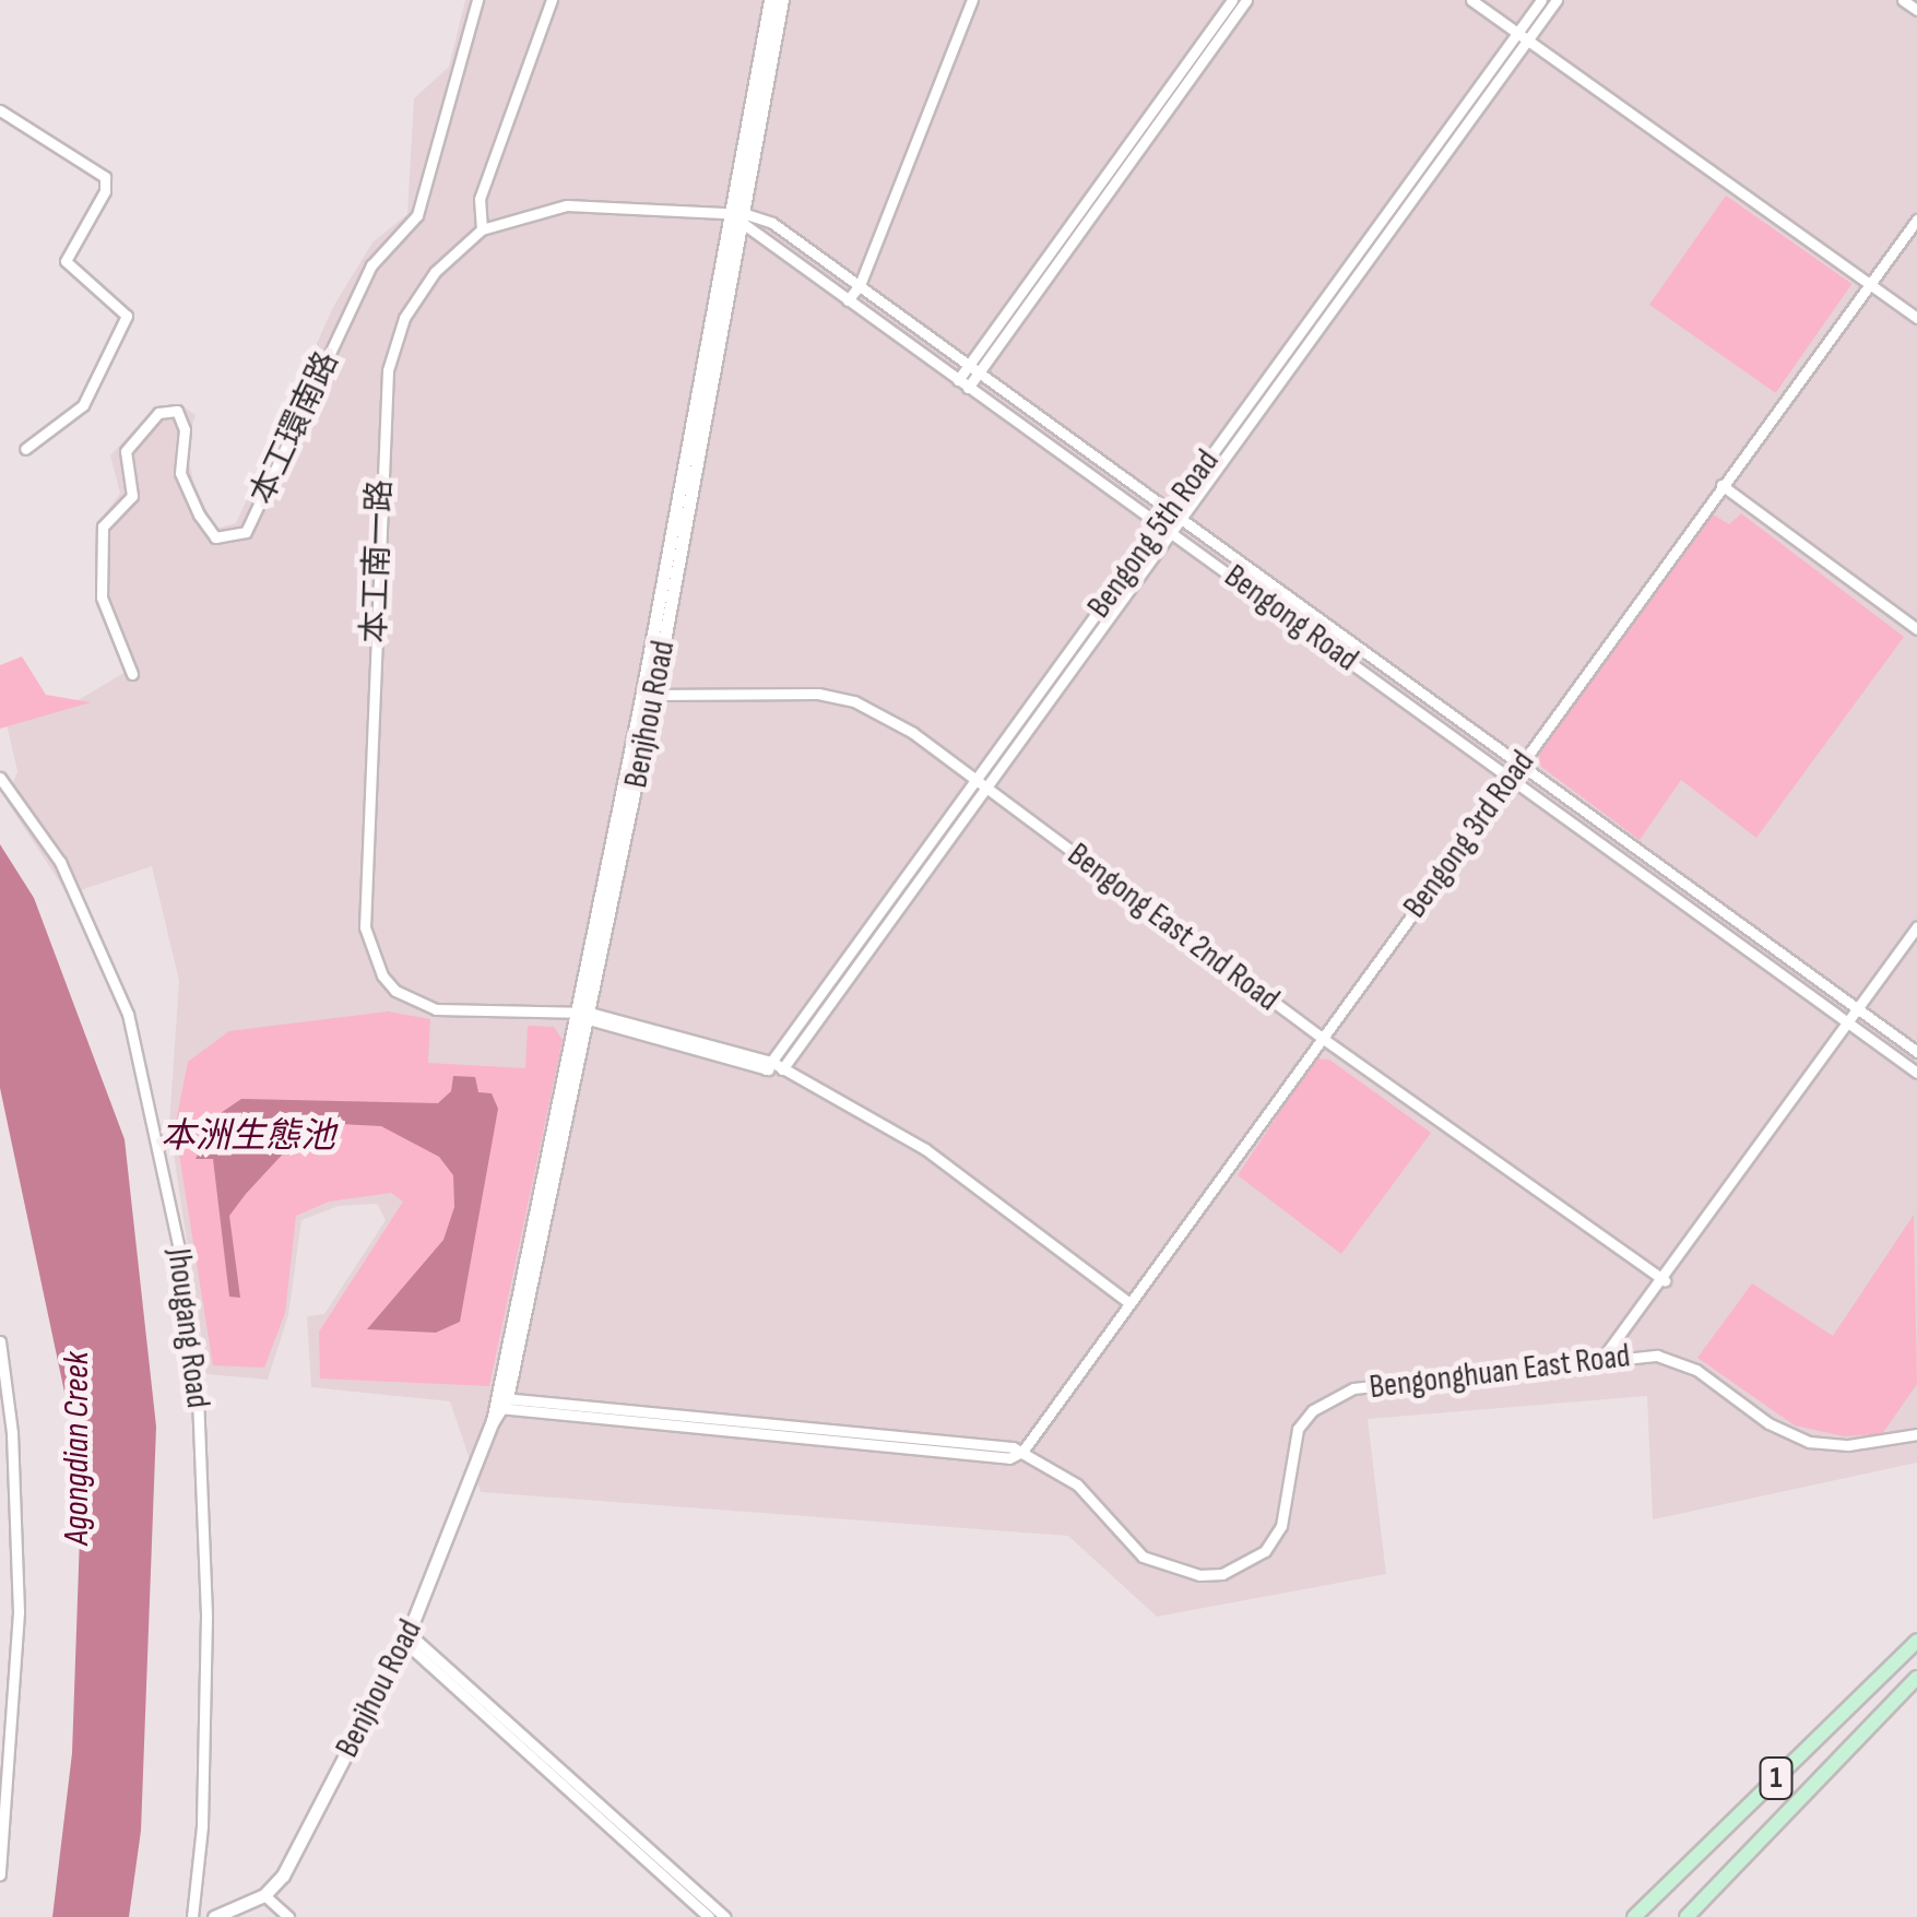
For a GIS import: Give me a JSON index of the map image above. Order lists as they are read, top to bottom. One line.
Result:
{"streets":{"main road":["Benjhou Road","1"],"street":["本工環南路","Bengong 5th Road","本工南一路","Bengong Road","Bengong 3rd Road","Bengong East 2nd Road","Jhougang Road","Bengonghuan East Road"]},"crossings":[["Bengong 5th Road","本工南一路"],["Bengong 5th Road","Bengong Road"],["Bengong 5th Road","Bengong East 2nd Road"],["本工南一路","Bengong Road"],["本工南一路","Benjhou Road"],["本工南一路","Bengong 3rd Road"],["Bengong Road","Benjhou Road"],["Bengong Road","Bengong 3rd Road"],["Benjhou Road","Bengong East 2nd Road"],["Bengong 3rd Road","Bengong East 2nd Road"],["Bengong 3rd Road","Bengonghuan East Road"]],"water":["本洲生態池","Agongdian Creek"]}
